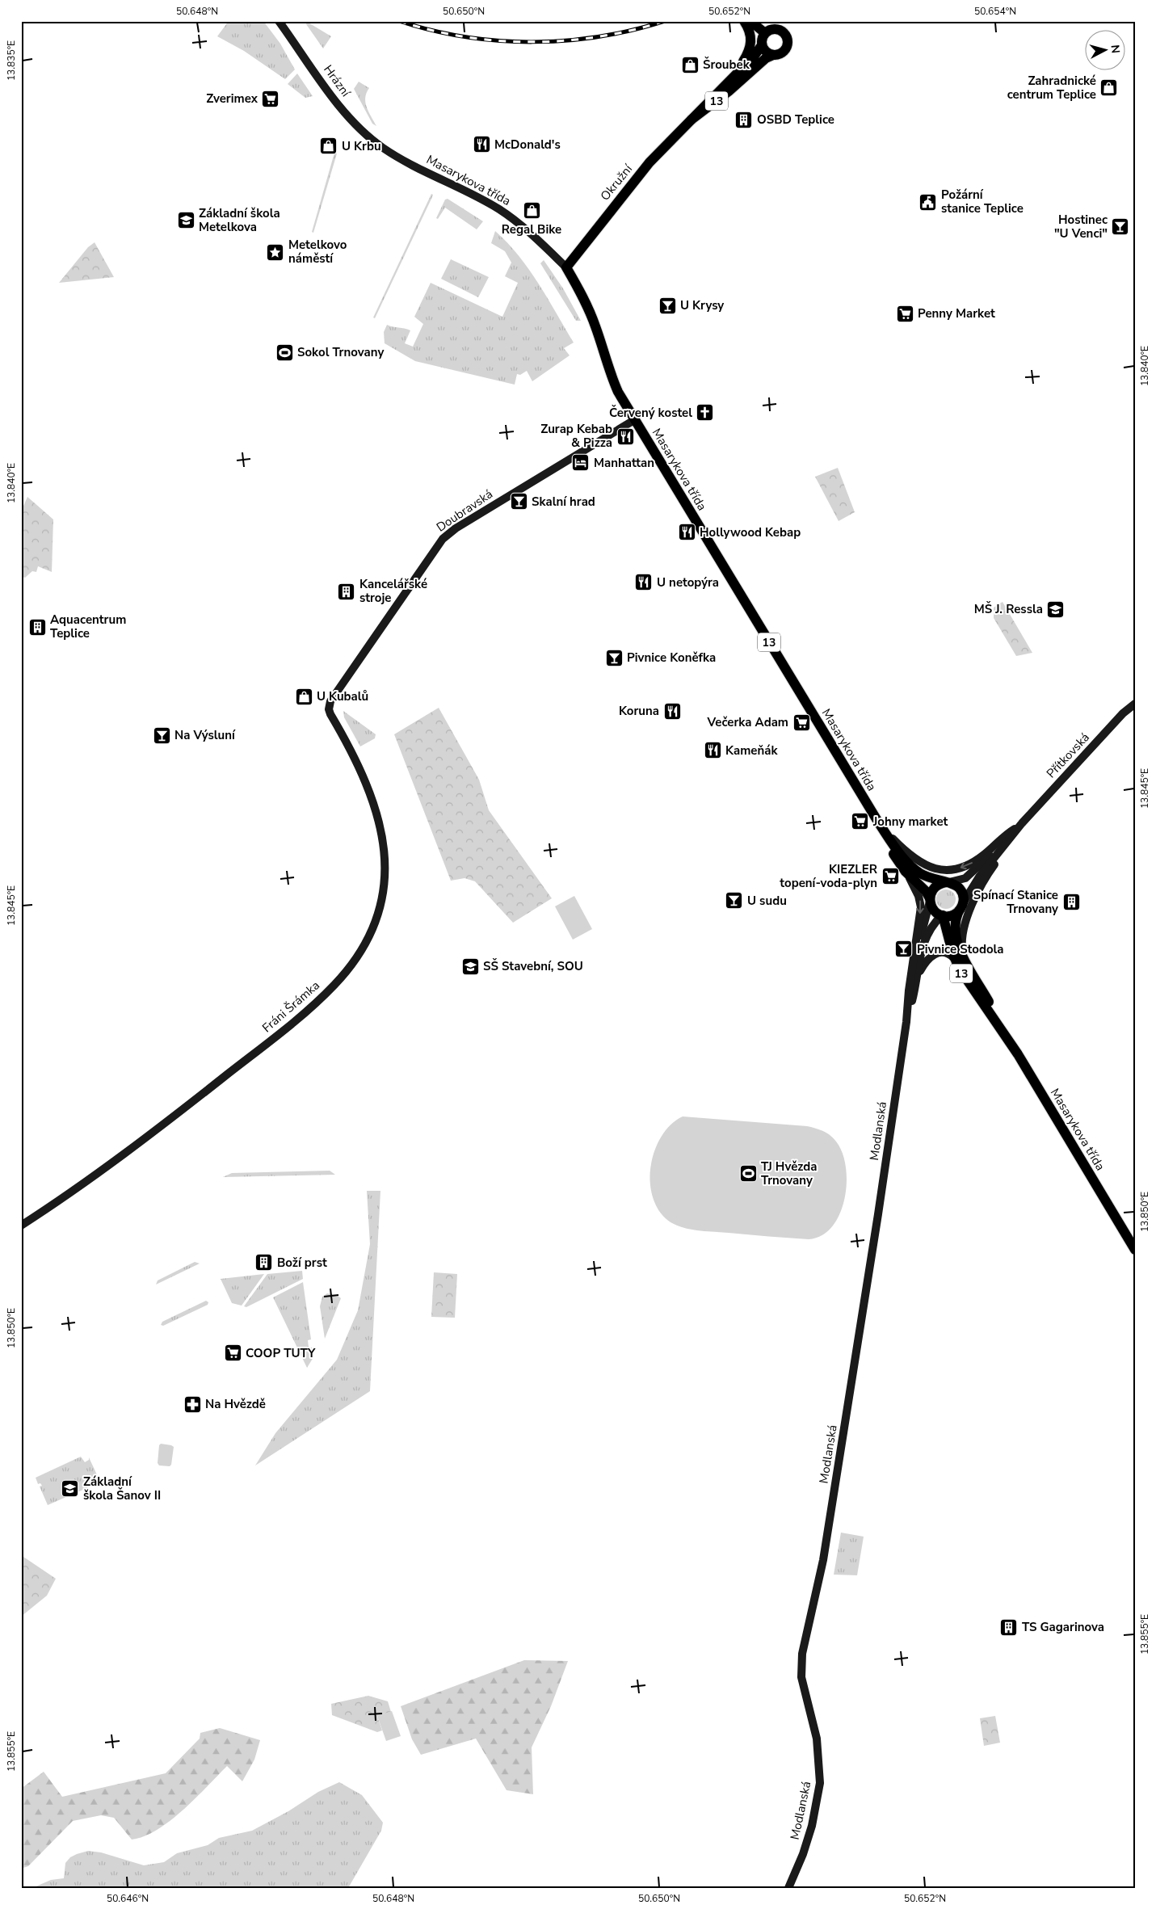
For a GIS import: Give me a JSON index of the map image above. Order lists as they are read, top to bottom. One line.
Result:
{"streets":{"main road":["13","Masarykova třída","Okružní"],"street":["Hrázní","Doubravská","Přítkovská","Fráni Šrámka","Modlanská"]},"crossings":[["Hrázní","Masarykova třída"],["13","Okružní"],["Masarykova třída","Okružní"],["Masarykova třída","Doubravská"],["Masarykova třída","Přítkovská"],["Doubravská","Fráni Šrámka"]],"places":{"shop":["Šroubek","Zahradnické centrum Teplice","U Krbu","Regal Bike","U Kubalů"],"supermarket":["Zverimex","Penny Market","Večerka Adam","Johny market","KIEZLER topení-voda-plyn","COOP TUTY"],"building":["OSBD Teplice","Kancelářské stroje","Aquacentrum Teplice","Spínací Stanice Trnovany","Boží prst","TS Gagarinova"],"restaurant":["McDonald's","Zurap Kebab & Pizza","Hollywood Kebap","U netopýra","Koruna","Kameňák"],"public building":["Požární stanice Teplice"],"school or university":["Základní škola Metelkova","MŠ J. Ressla","SŠ Stavební, SOU","Základní škola Šanov II"],"bar":["Hostinec \"U Venci\"","U Krysy","Skalní hrad","Pivnice Koněfka","Na Výsluní","U sudu","Pivnice Stodola"],"place":["Metelkovo náměstí"],"sports":["Sokol Trnovany","TJ Hvězda Trnovany"],"church":["Červený kostel"],"hotel":["Manhattan"],"pharmacy":["Na Hvězdě"]},"north":"right","coordinates":["50.648°N","50.650°N","50.652°N","50.654°N","13.835°E","13.840°E","13.845°E","13.850°E","13.855°E","50.646°N"]}
